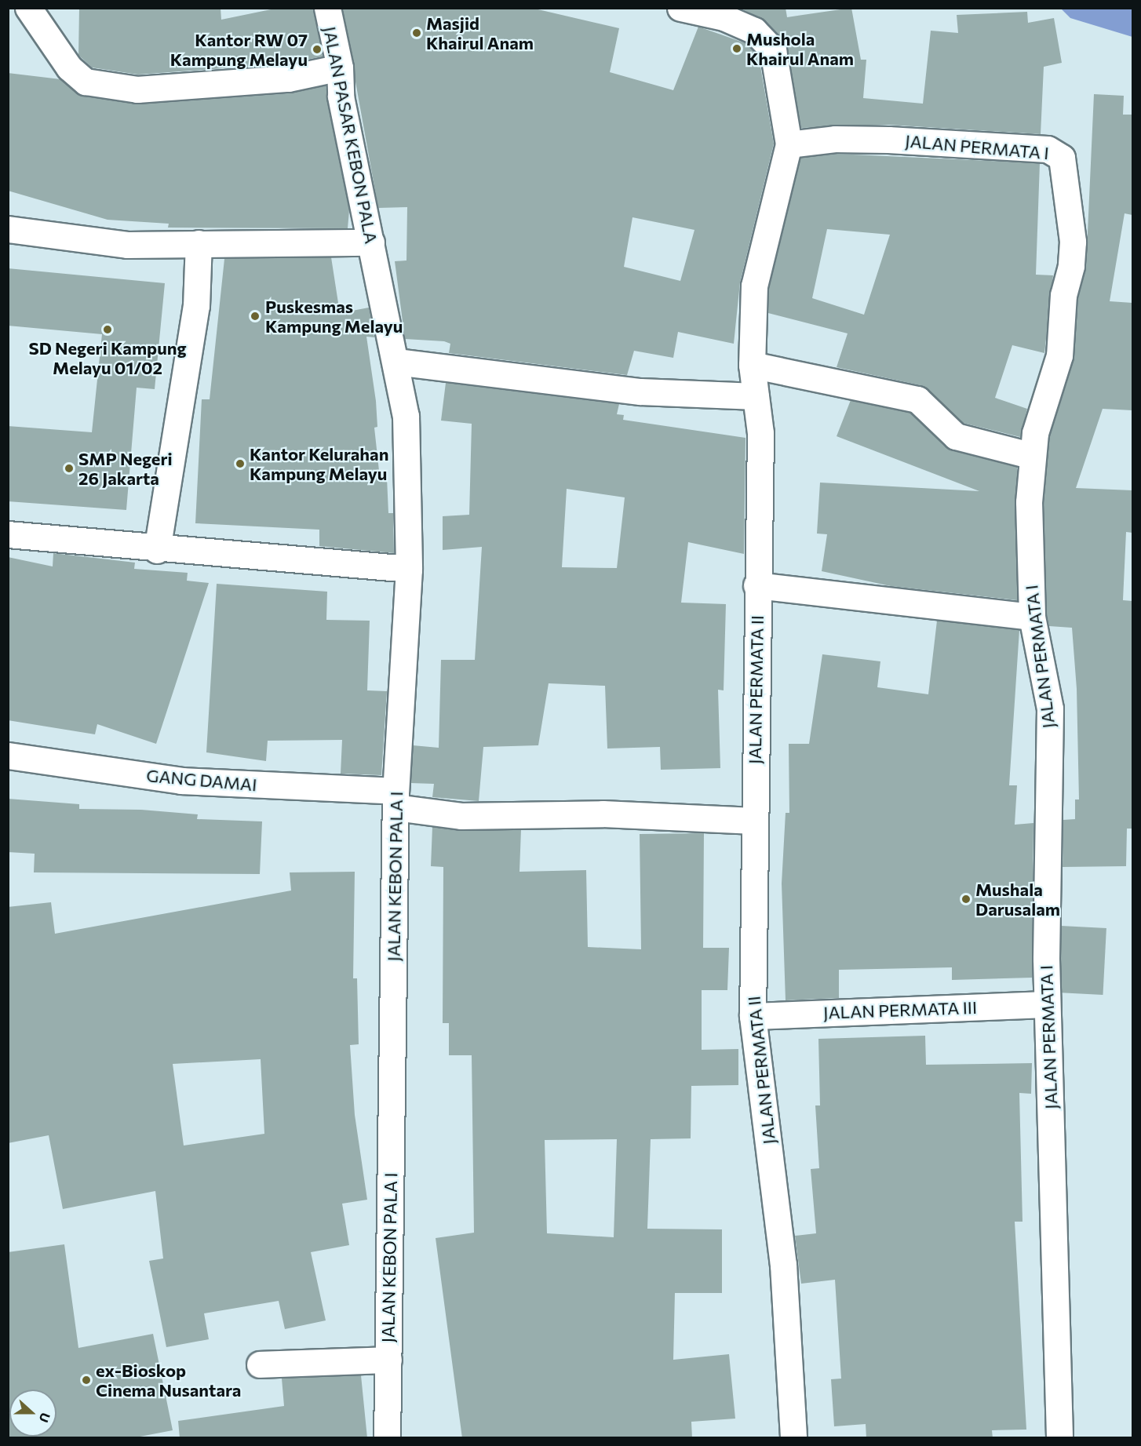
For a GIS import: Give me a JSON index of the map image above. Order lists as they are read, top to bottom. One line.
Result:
{"streets":{"street":["JALAN PASAR KEBON PALA","JALAN PERMATA I","JALAN PERMATA II","GANG DAMAI","JALAN KEBON PALA I","JALAN PERMATA III"]},"crossings":[["JALAN PASAR KEBON PALA","JALAN KEBON PALA I"],["JALAN PERMATA I","JALAN PERMATA II"],["JALAN PERMATA I","JALAN PERMATA III"],["JALAN PERMATA II","GANG DAMAI"],["JALAN PERMATA II","JALAN PERMATA III"],["GANG DAMAI","JALAN KEBON PALA I"]],"places":["Masjid Khairul Anam","Mushola Khairul Anam","Kantor RW 07 Kampung Melayu","Puskesmas Kampung Melayu","SD Negeri Kampung Melayu 01/02","Kantor Kelurahan Kampung Melayu","SMP Negeri 26 Jakarta","Mushala Darusalam","ex-Bioskop Cinema Nusantara"],"north":"right"}
